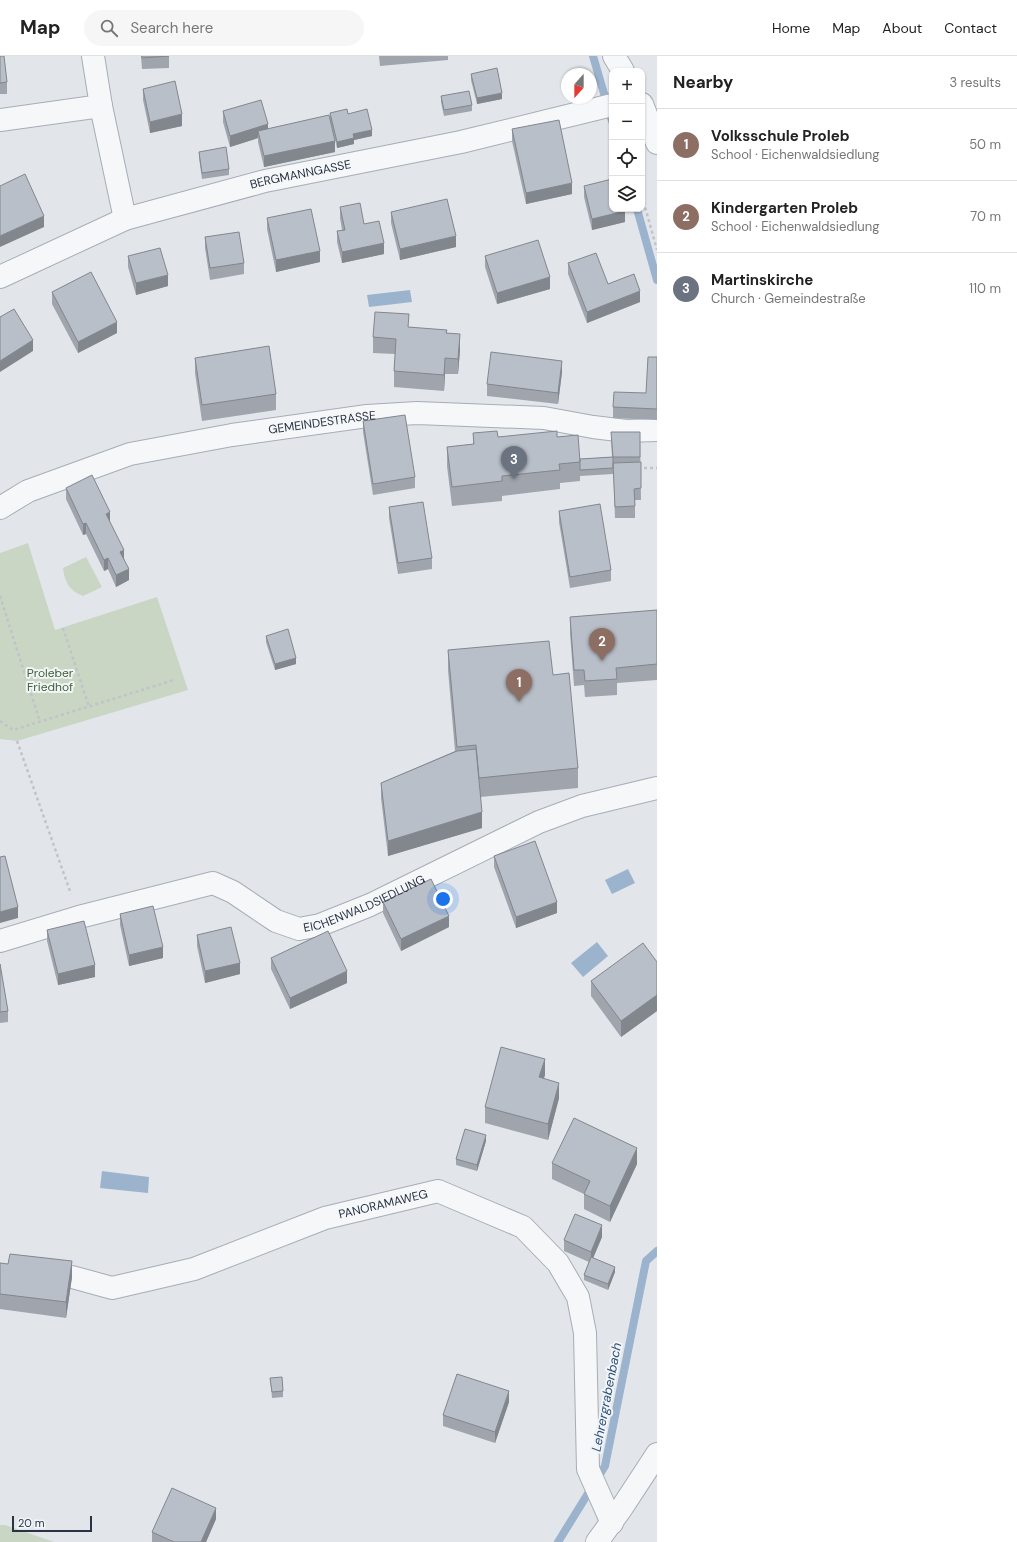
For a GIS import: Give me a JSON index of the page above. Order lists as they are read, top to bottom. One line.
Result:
{"streets":{"street":["BERGMANNGASSE","GEMEINDESTRASSE","EICHENWALDSIEDLUNG","PANORAMAWEG"]},"water":["Lehrergrabenbach"],"parks":["Proleber Friedhof"],"scale_bar":"20 m","north":"bottom","page":{"header":"Map","search":"Search here","nav":["Home","Map","About","Contact"],"heading":["Nearby","3 results"],"map_buttons":["+","−"],"list":[{"mark":"1","name":"Volksschule Proleb","note":"School · Eichenwaldsiedlung","value":"50 m"},{"mark":"2","name":"Kindergarten Proleb","note":"School · Eichenwaldsiedlung","value":"70 m"},{"mark":"3","name":"Martinskirche","note":"Church · Gemeindestraße","value":"110 m"}],"pins":["3","2","1"],"scale":"20 m"}}
